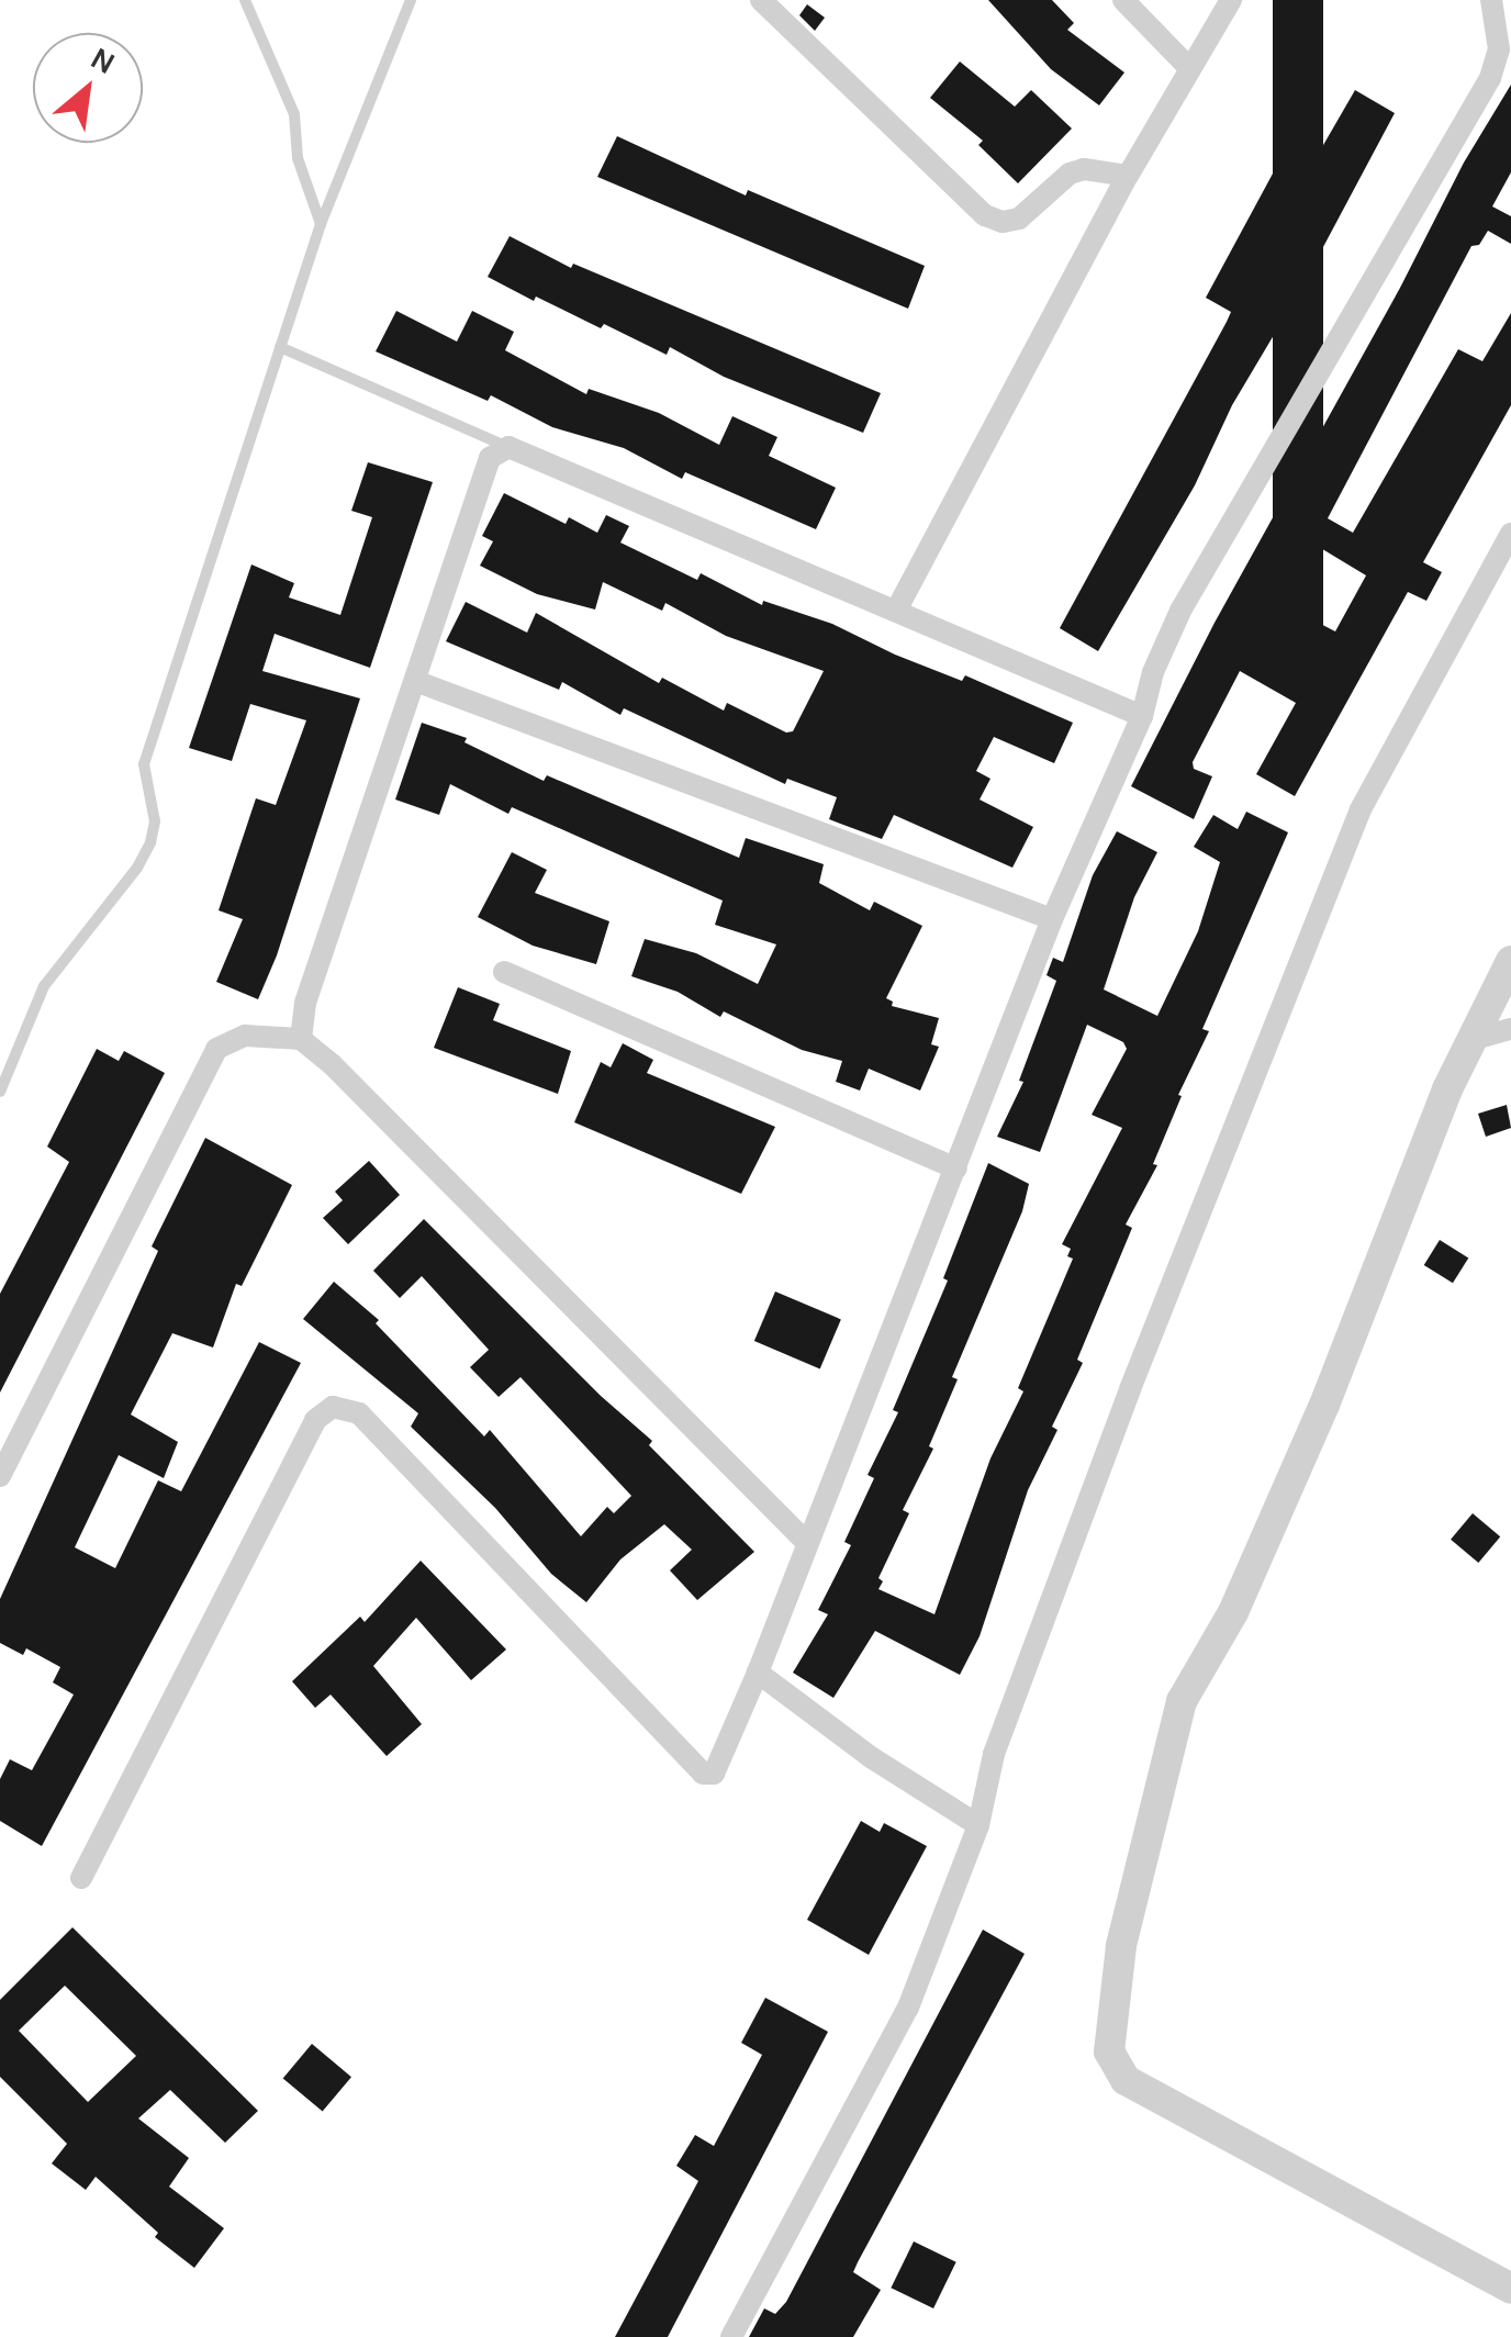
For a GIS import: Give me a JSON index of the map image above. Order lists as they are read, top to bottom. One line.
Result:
{"north":"top right"}
